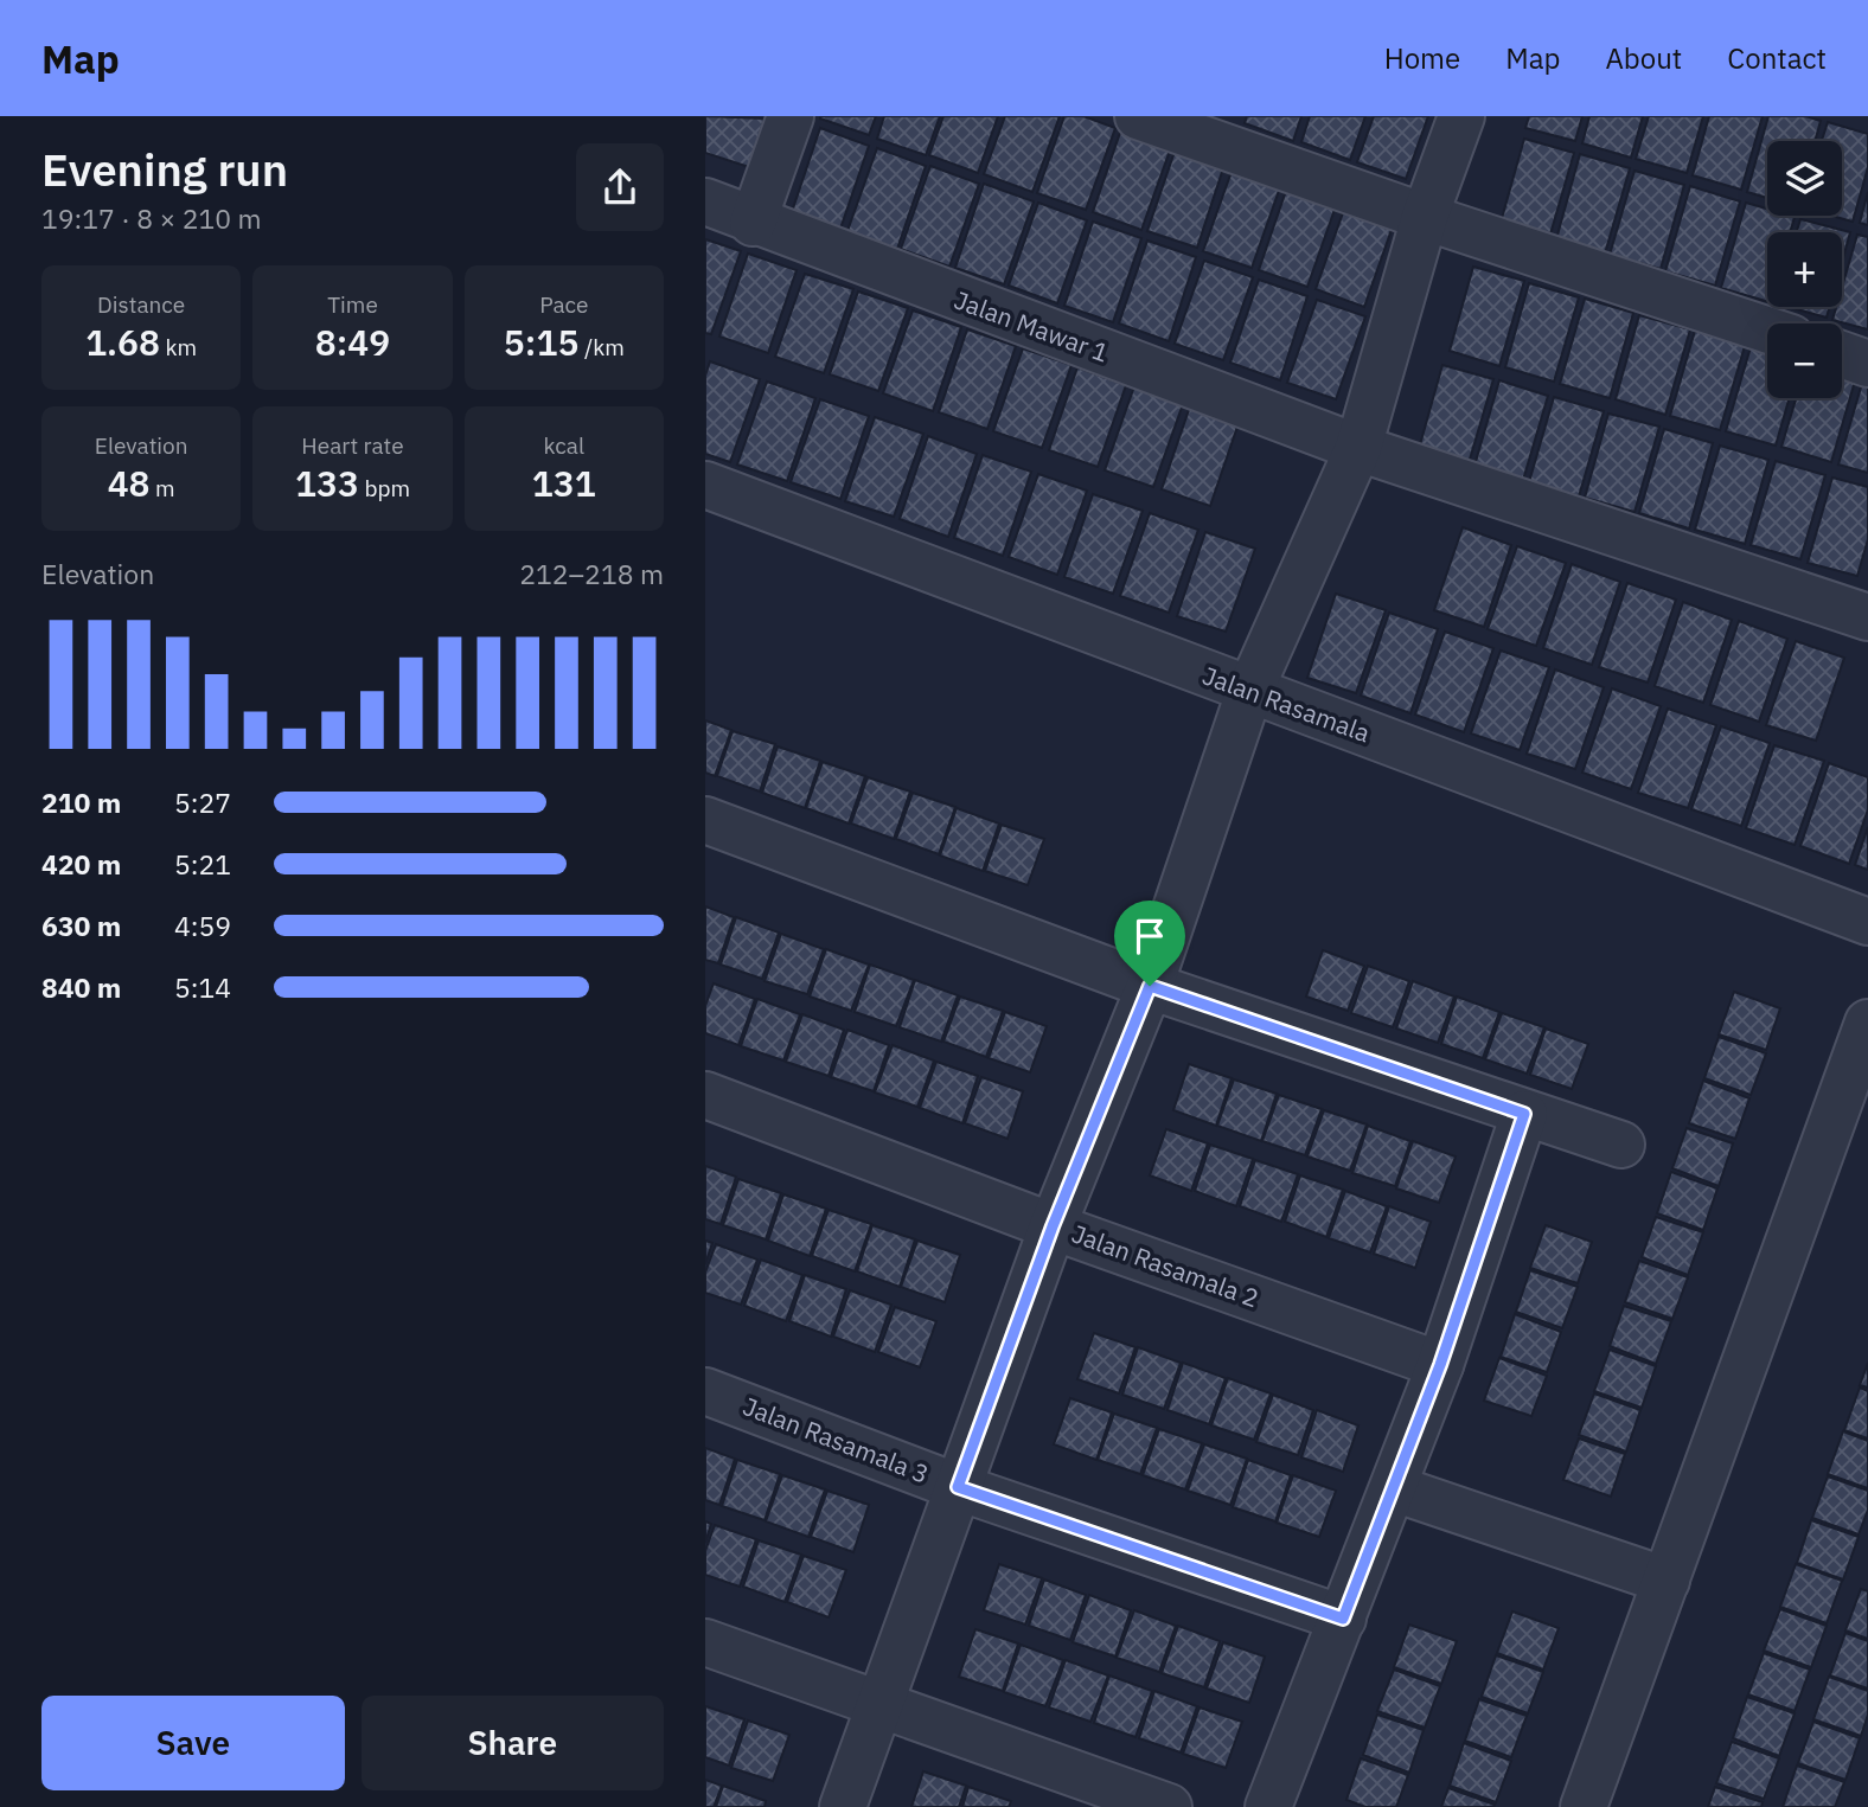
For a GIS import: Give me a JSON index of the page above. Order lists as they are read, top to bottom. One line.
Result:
{"streets":{"street":["Jalan Mawar 1","Jalan Rasamala","Jalan Rasamala 2","Jalan Rasamala 3"]},"page":{"header":"Map","nav":["Home","Map","About","Contact"],"heading":["Evening run","19:17 · 8 × 210 m"],"map_buttons":["+","−"],"stats":[["Distance","1.68 km"],["Time","8:49"],["Pace","5:15 /km"],["Elevation","48 m"],["Heart rate","133 bpm"],["kcal","131"]],"chart":["Elevation","212–218 m"],"list":[{"name":"210 m","note":"5:27"},{"name":"420 m","note":"5:21"},{"name":"630 m","note":"4:59"},{"name":"840 m","note":"5:14"}],"buttons":["Save","Share"]}}
